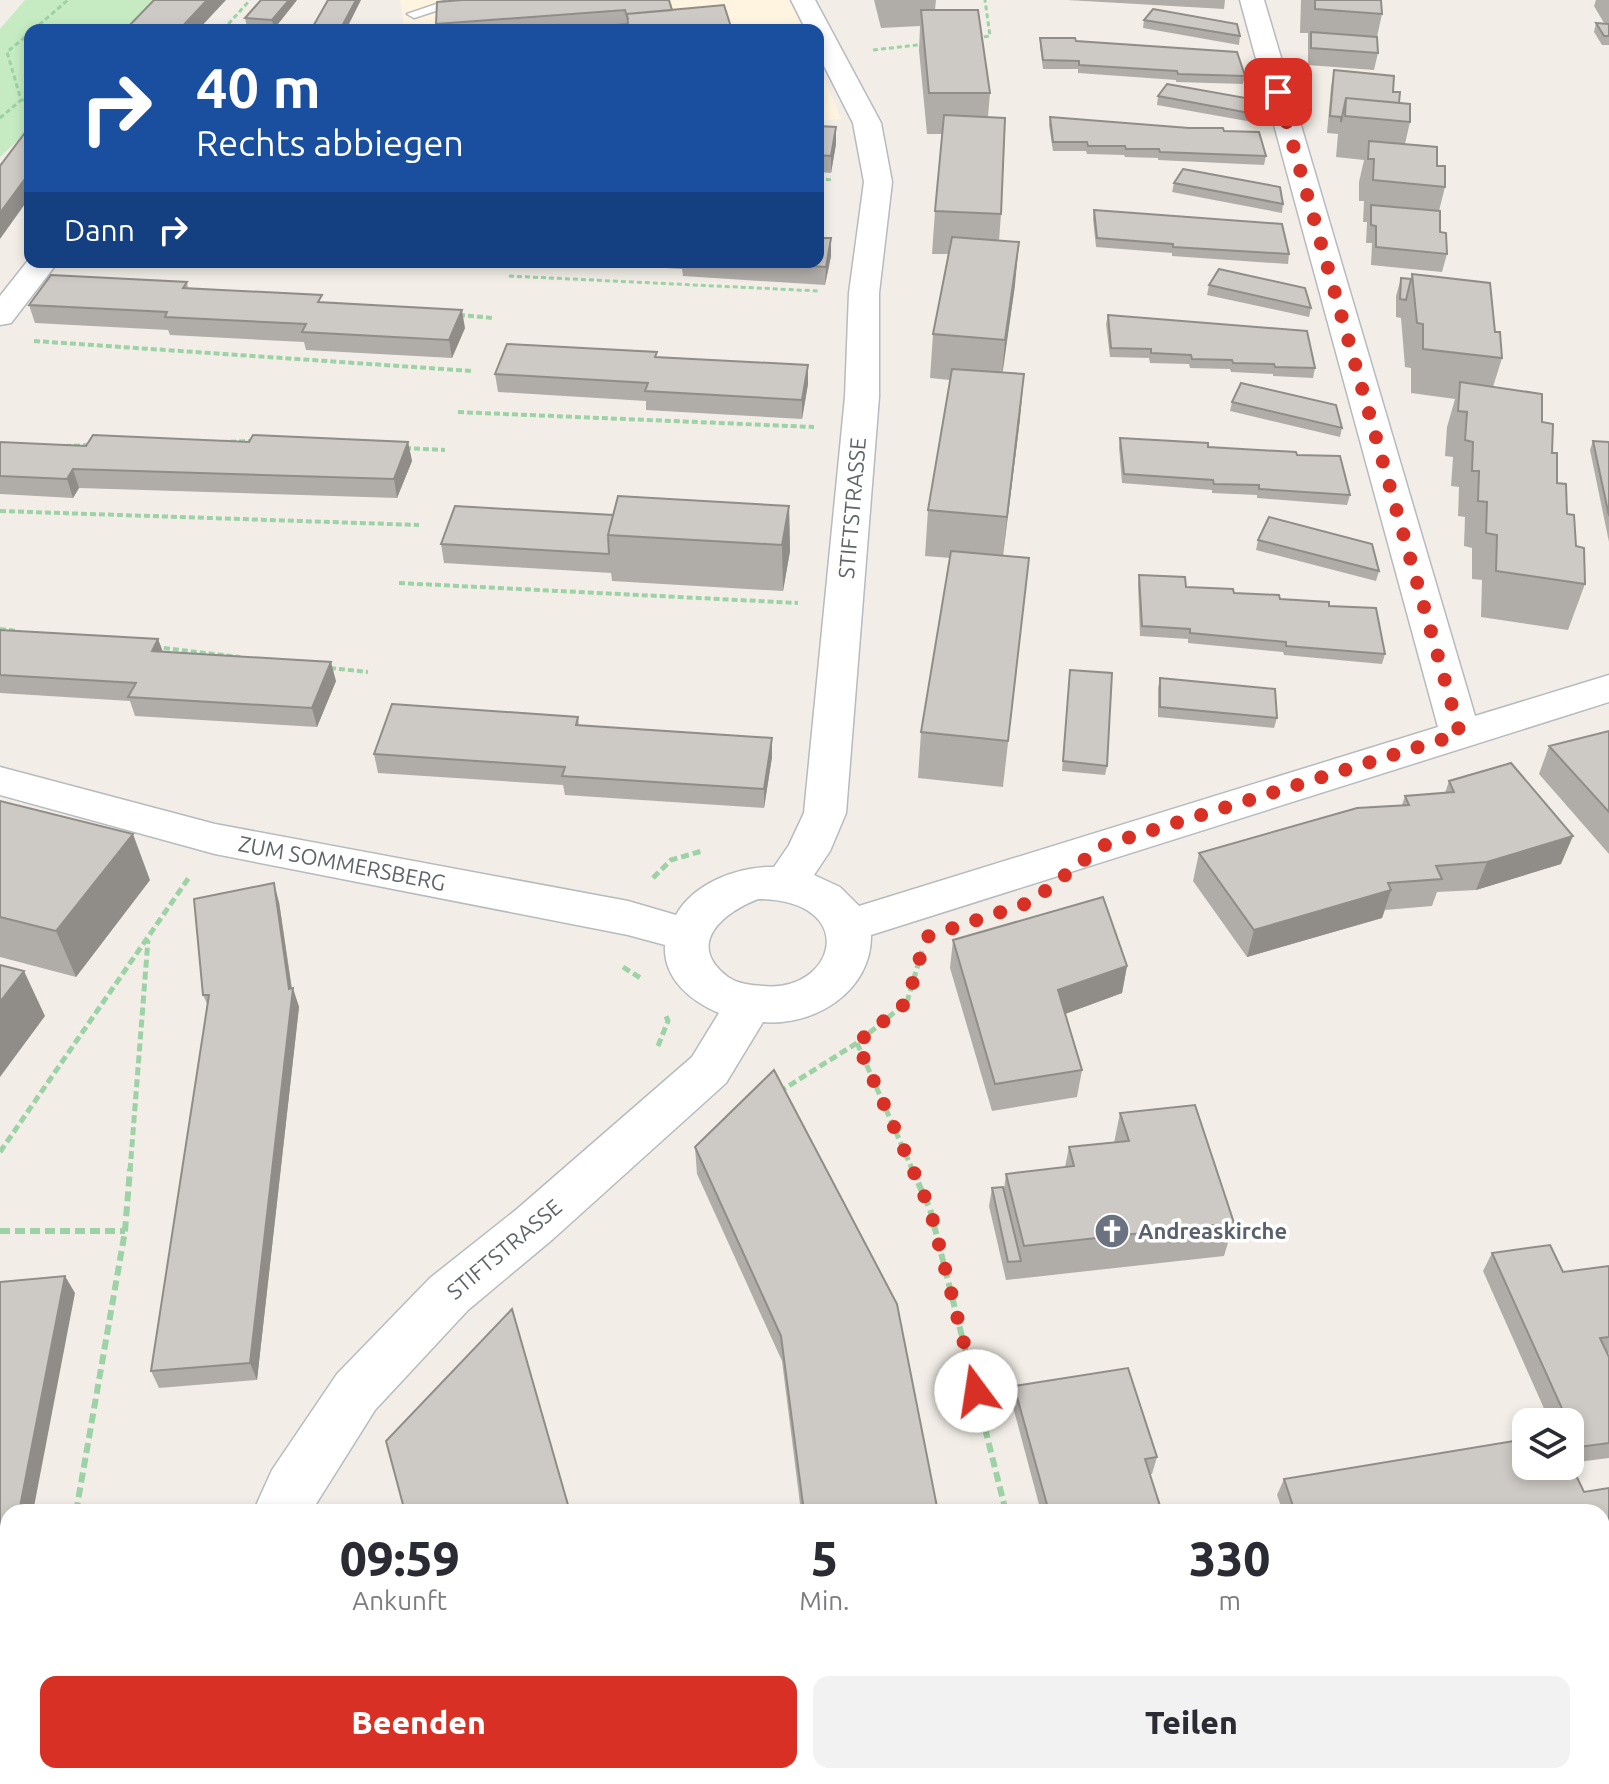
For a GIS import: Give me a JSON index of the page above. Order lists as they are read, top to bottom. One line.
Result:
{"streets":{"street":["STIFTSTRASSE","ZUM SOMMERSBERG"]},"crossings":[["STIFTSTRASSE","ZUM SOMMERSBERG"]],"places":{"church":["Andreaskirche"]},"page":{"turn":["40 m","Rechts abbiegen"],"then":"Dann","eta":["09:59","Ankunft","5","Min.","330","m"],"buttons":["Beenden","Teilen"]}}
